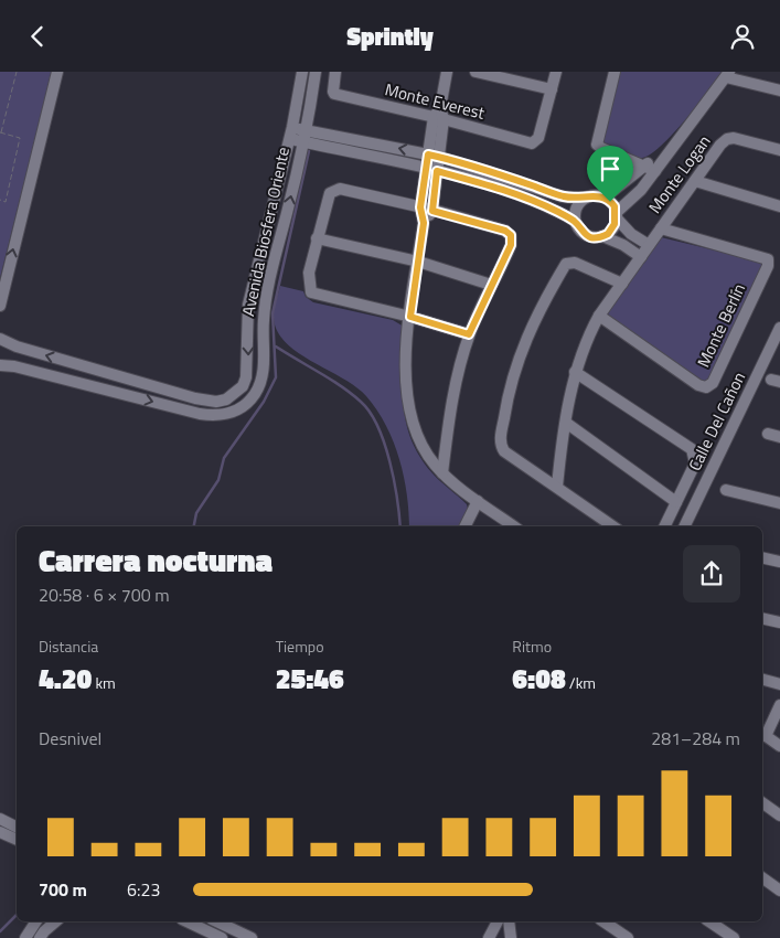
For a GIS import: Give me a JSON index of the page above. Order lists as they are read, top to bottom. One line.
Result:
{"streets":{"street":["Monte Everest","Monte Logan","Avenida Biosfera Oriente","Monte Berlín","Calle Del Cañon"]},"crossings":[["Monte Logan","Monte Berlín"]],"page":{"header":"Sprintly","heading":["Carrera nocturna","20:58 · 6 × 700 m"],"stats":[["Distancia","4.20 km"],["Tiempo","25:46"],["Ritmo","6:08 /km"]],"chart":["Desnivel","281–284 m"],"list":[{"name":"700 m","note":"6:23"}]}}
